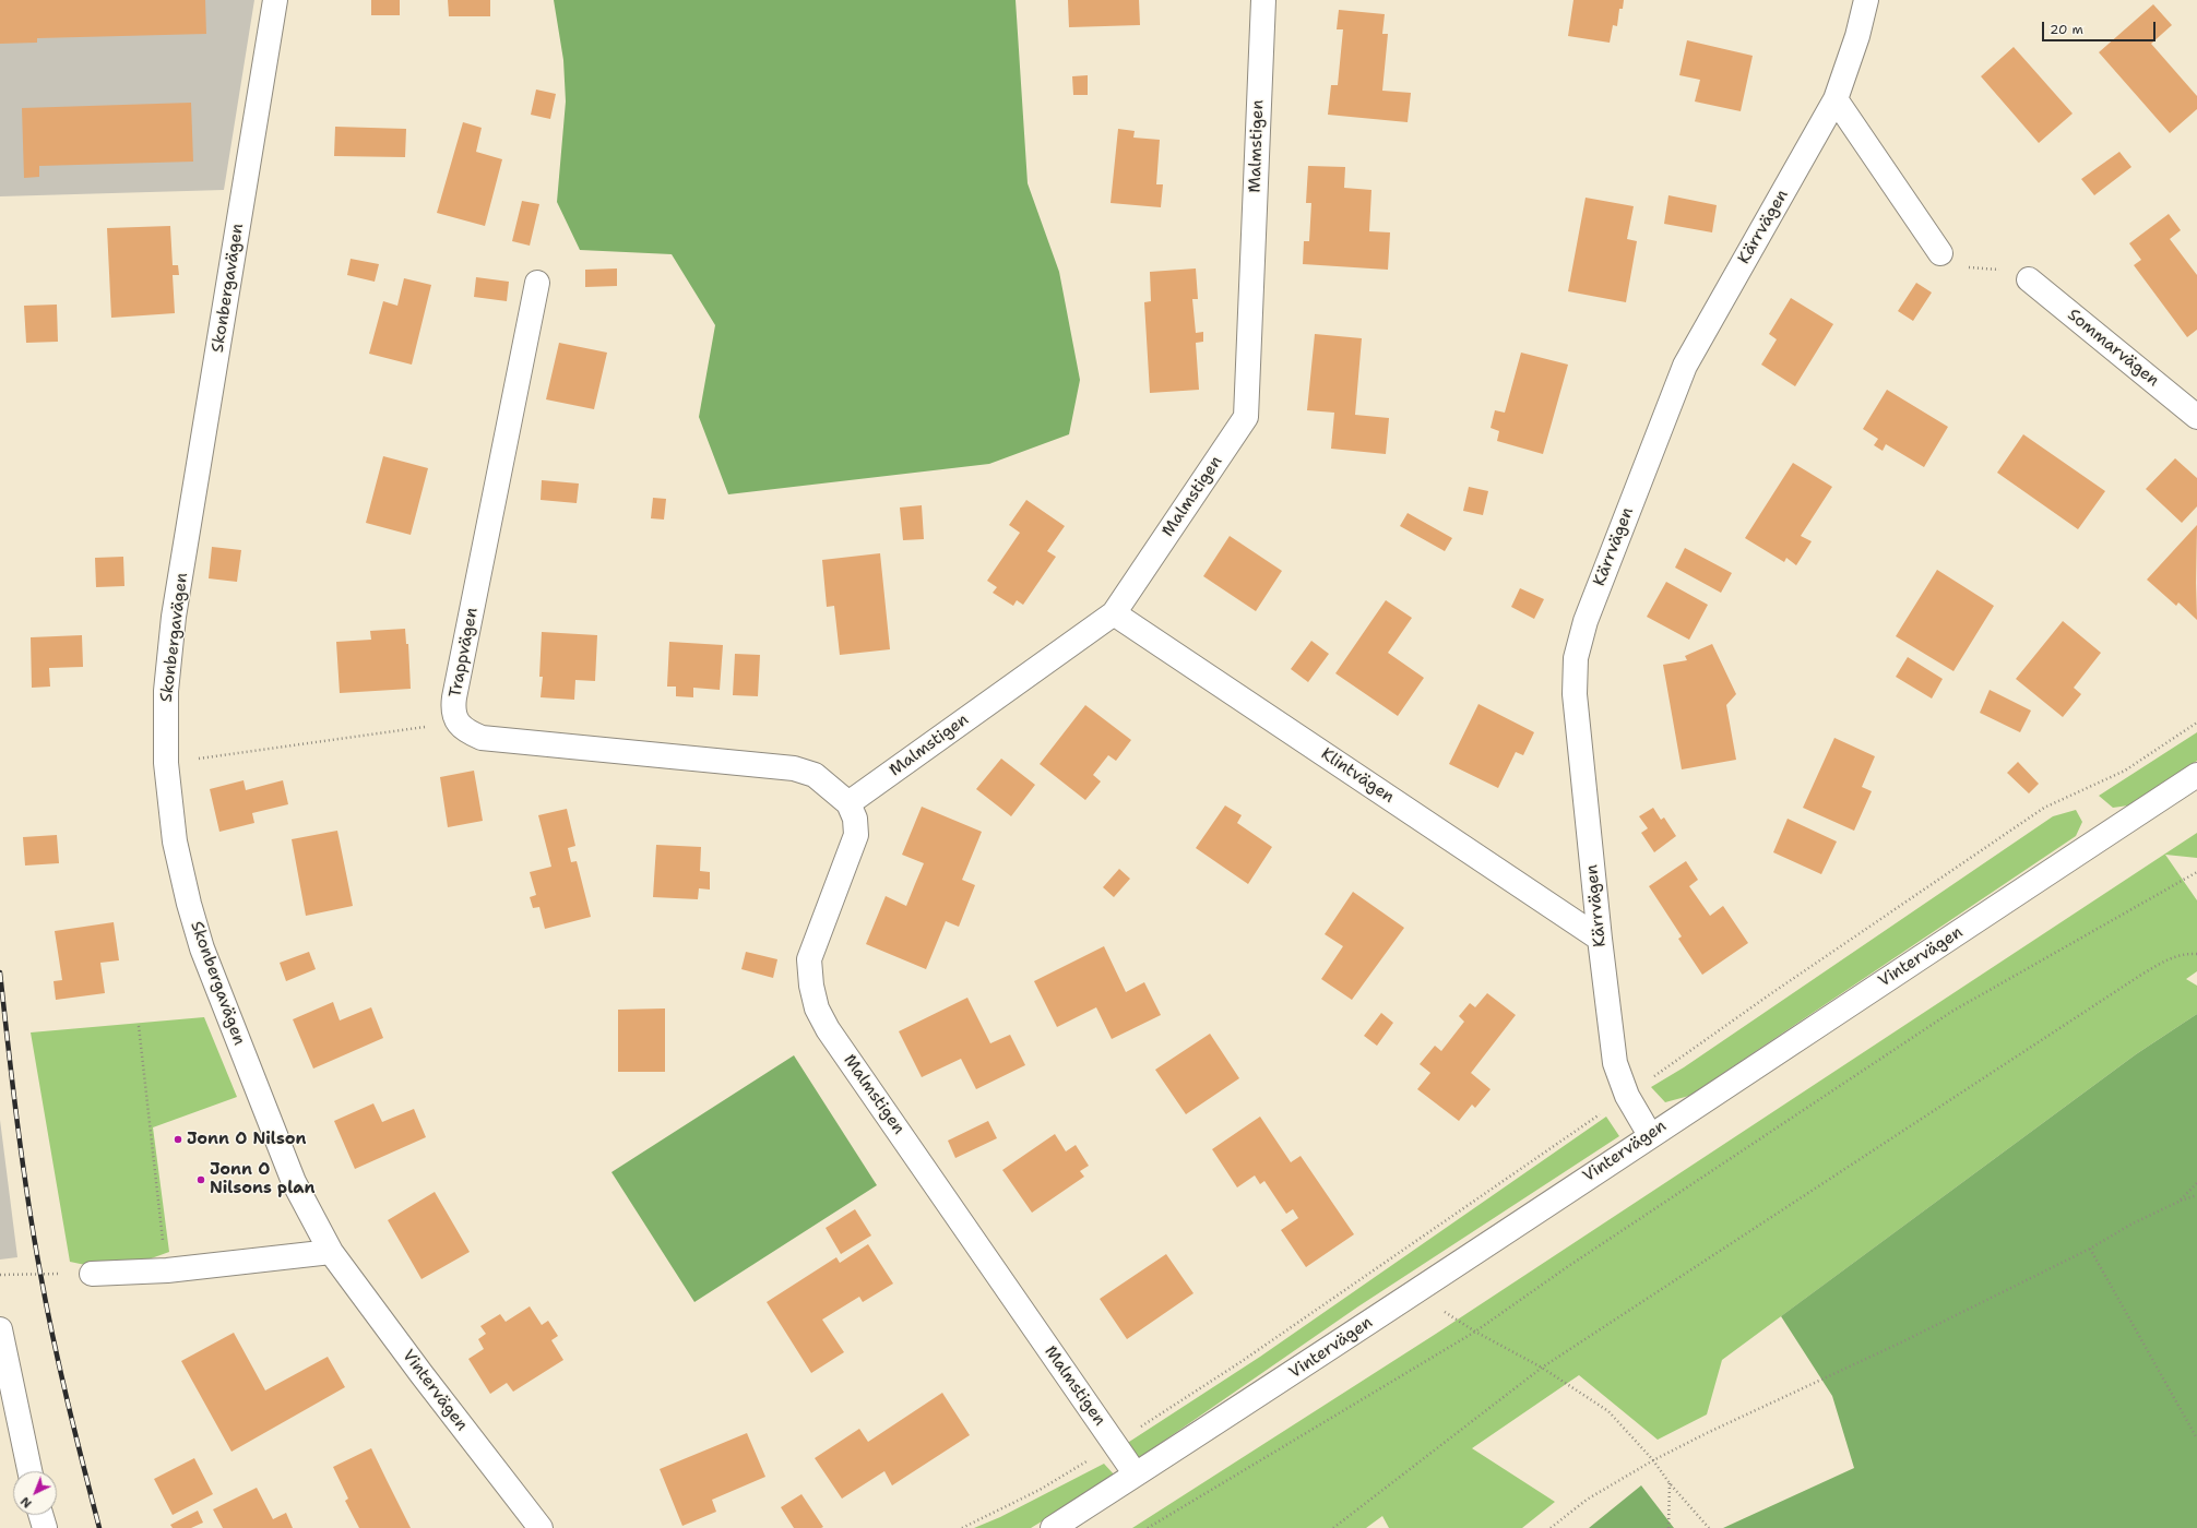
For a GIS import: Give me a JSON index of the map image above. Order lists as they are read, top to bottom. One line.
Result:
{"streets":{"street":["Malmstigen","Kärrvägen","Skonbergavägen","Sommarvägen","Trappvägen","Klintvägen","Vintervägen"]},"crossings":[["Malmstigen","Trappvägen"],["Malmstigen","Klintvägen"],["Malmstigen","Vintervägen"],["Kärrvägen","Klintvägen"],["Kärrvägen","Vintervägen"],["Skonbergavägen","Vintervägen"]],"places":["Jonn O Nilson","Jonn O Nilsons plan"],"scale_bar":"20 m","north":"bottom left"}
